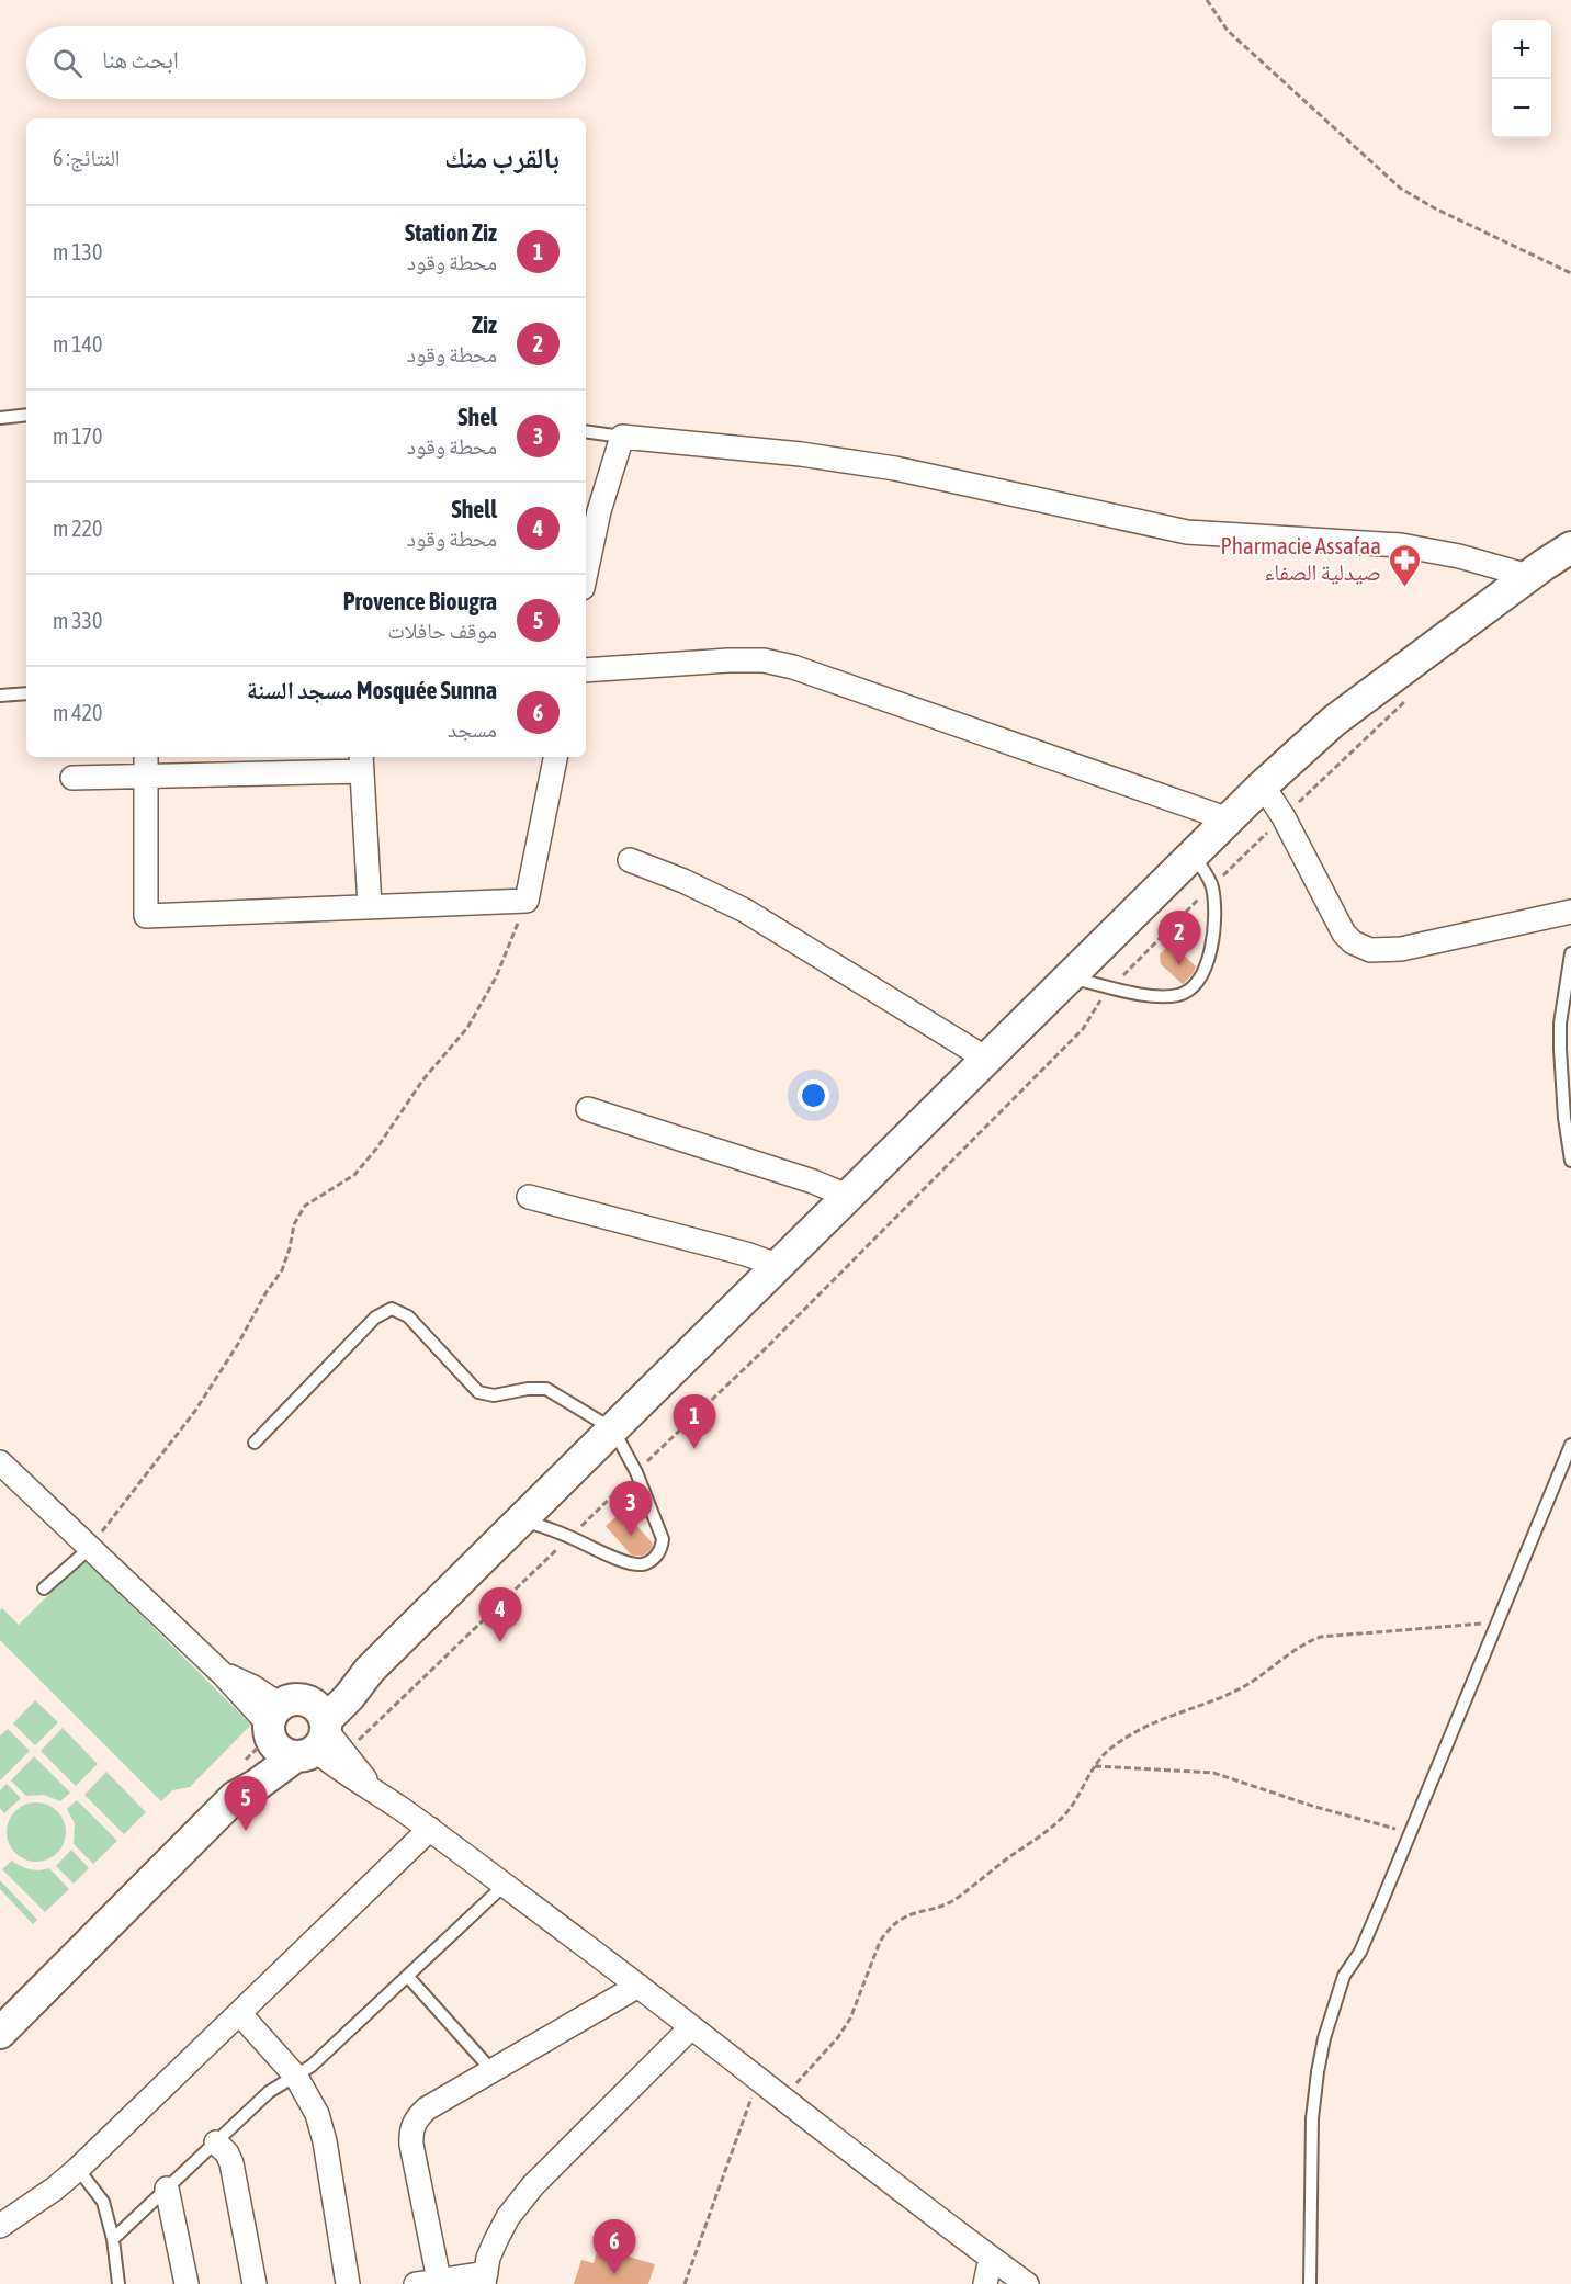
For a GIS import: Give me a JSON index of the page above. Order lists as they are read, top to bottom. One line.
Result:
{"places":{"pharmacy":["Pharmacie Assafaa صيدلية الصفاء"]},"page":{"map_buttons":["+","−"],"search":"ابحث هنا","heading":["بالقرب منك","النتائج: 6"],"list":[{"mark":"1","name":"Station Ziz","note":"محطة وقود","value":"130 m"},{"mark":"2","name":"Ziz","note":"محطة وقود","value":"140 m"},{"mark":"3","name":"Shel","note":"محطة وقود","value":"170 m"},{"mark":"4","name":"Shell","note":"محطة وقود","value":"220 m"},{"mark":"5","name":"Provence Biougra","note":"موقف حافلات","value":"330 m"},{"mark":"6","name":"Mosquée Sunna مسجد السنة","note":"مسجد","value":"420 m"}],"pins":["2","1","3","4","5","6"]}}
